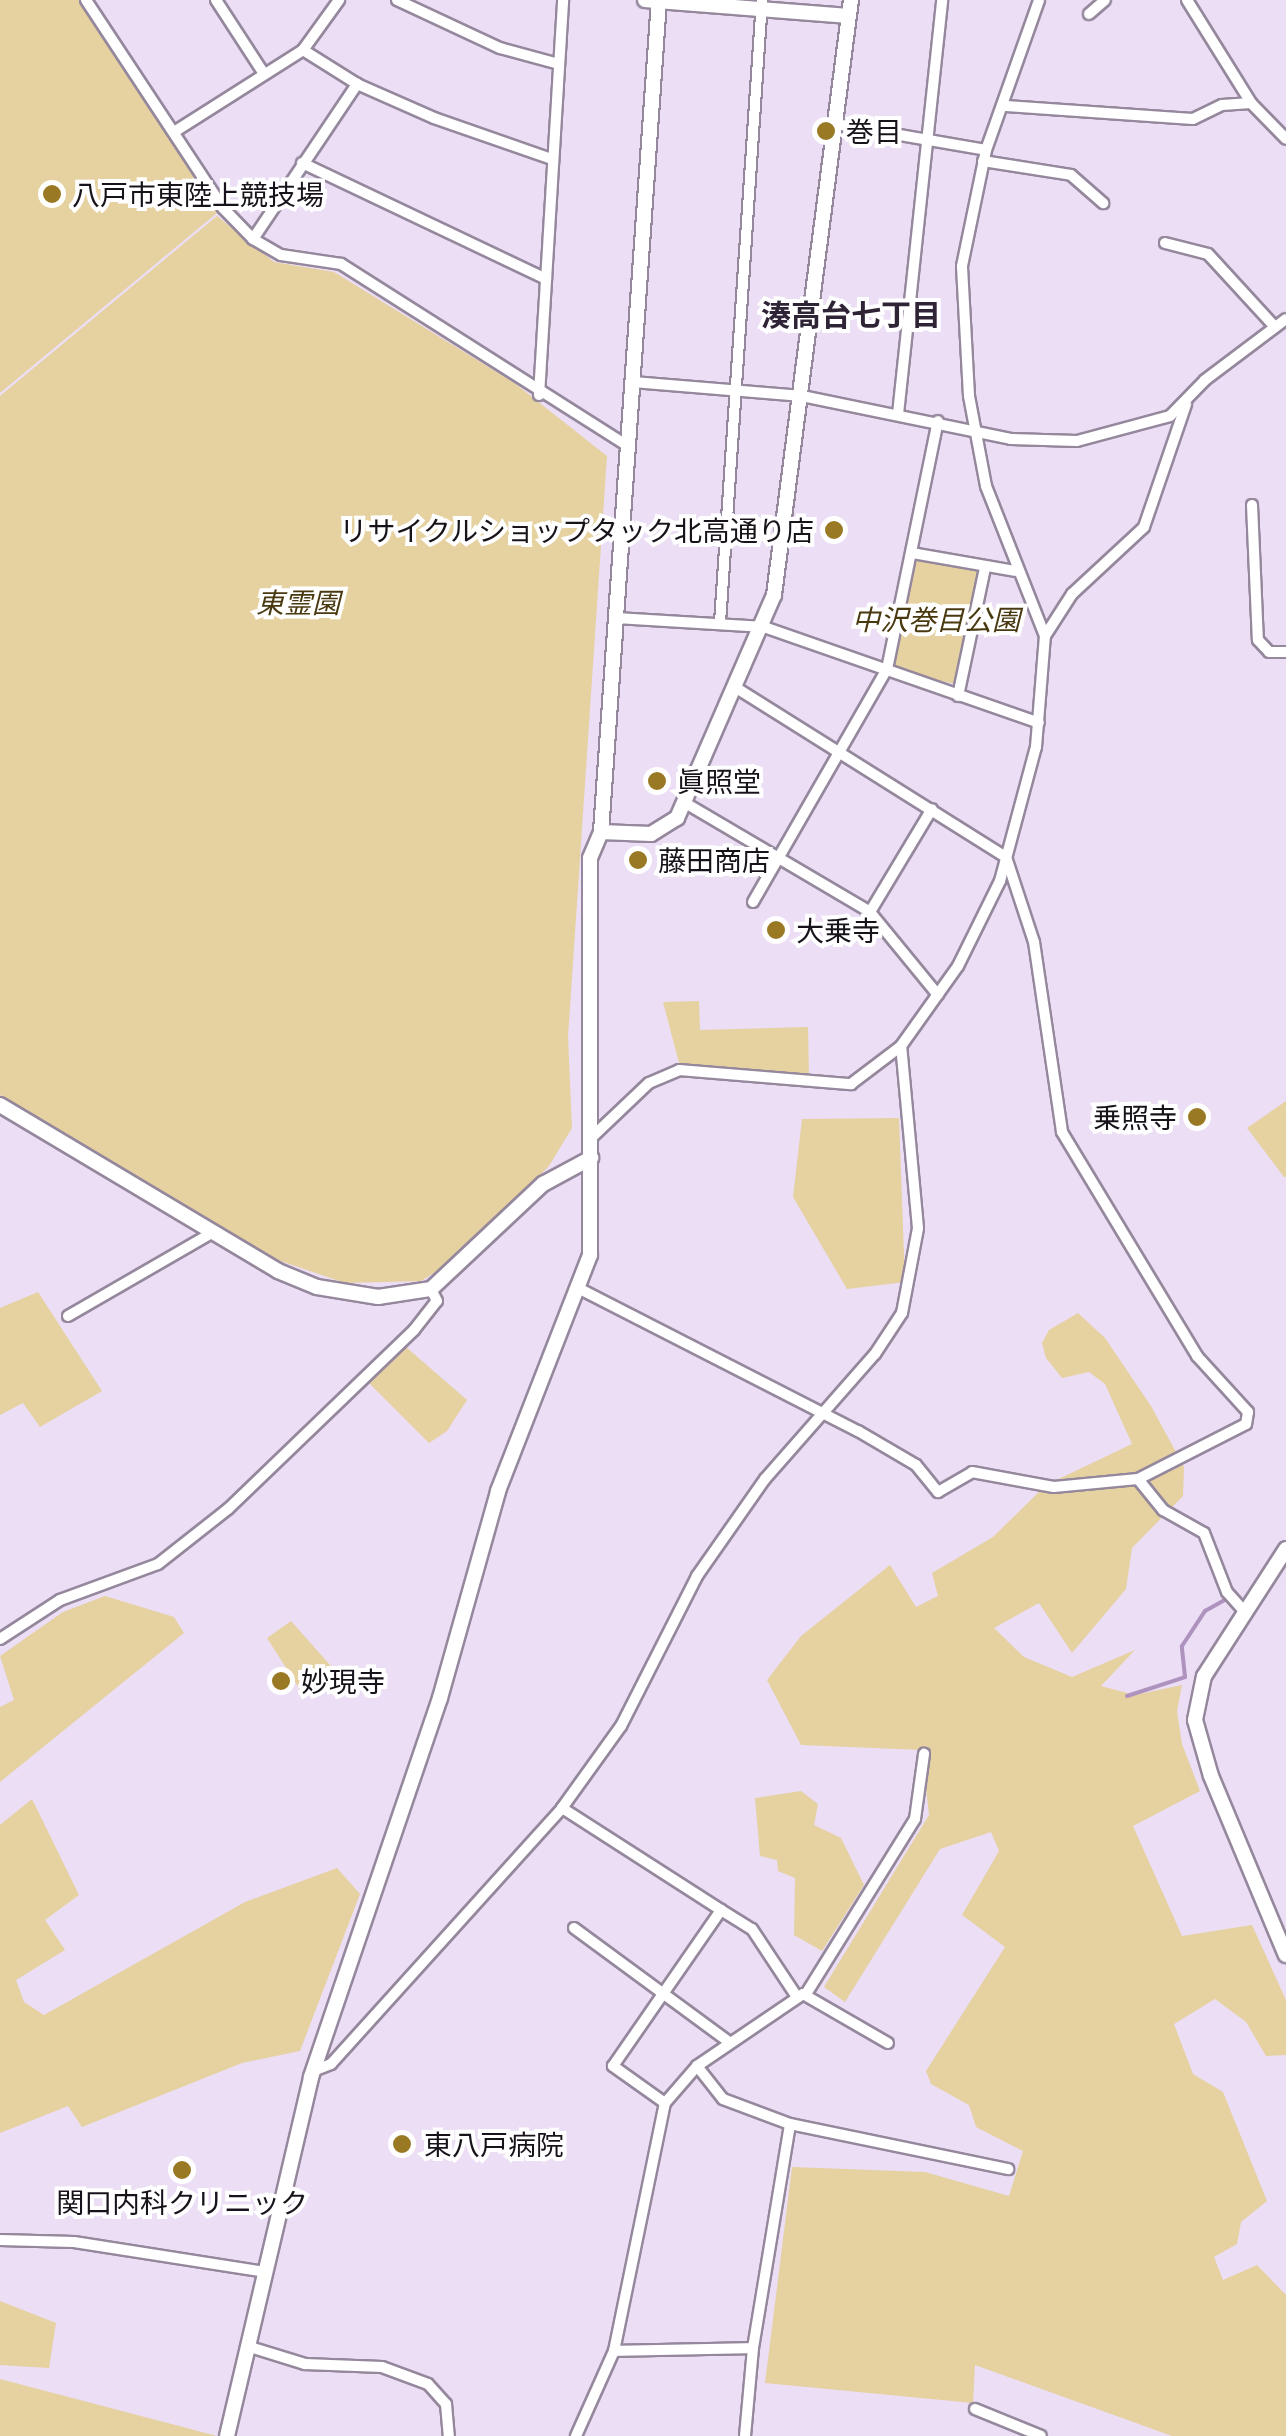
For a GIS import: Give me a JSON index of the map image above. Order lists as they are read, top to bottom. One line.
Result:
{"districts":["湊高台七丁目"],"parks":["東霊園","中沢巻目公園"],"places":["巻目","八戸市東陸上競技場","リサイクルショップタック北高通り店","眞照堂","藤田商店","大乗寺","乗照寺","妙現寺","東八戸病院","関口内科クリニック"]}
